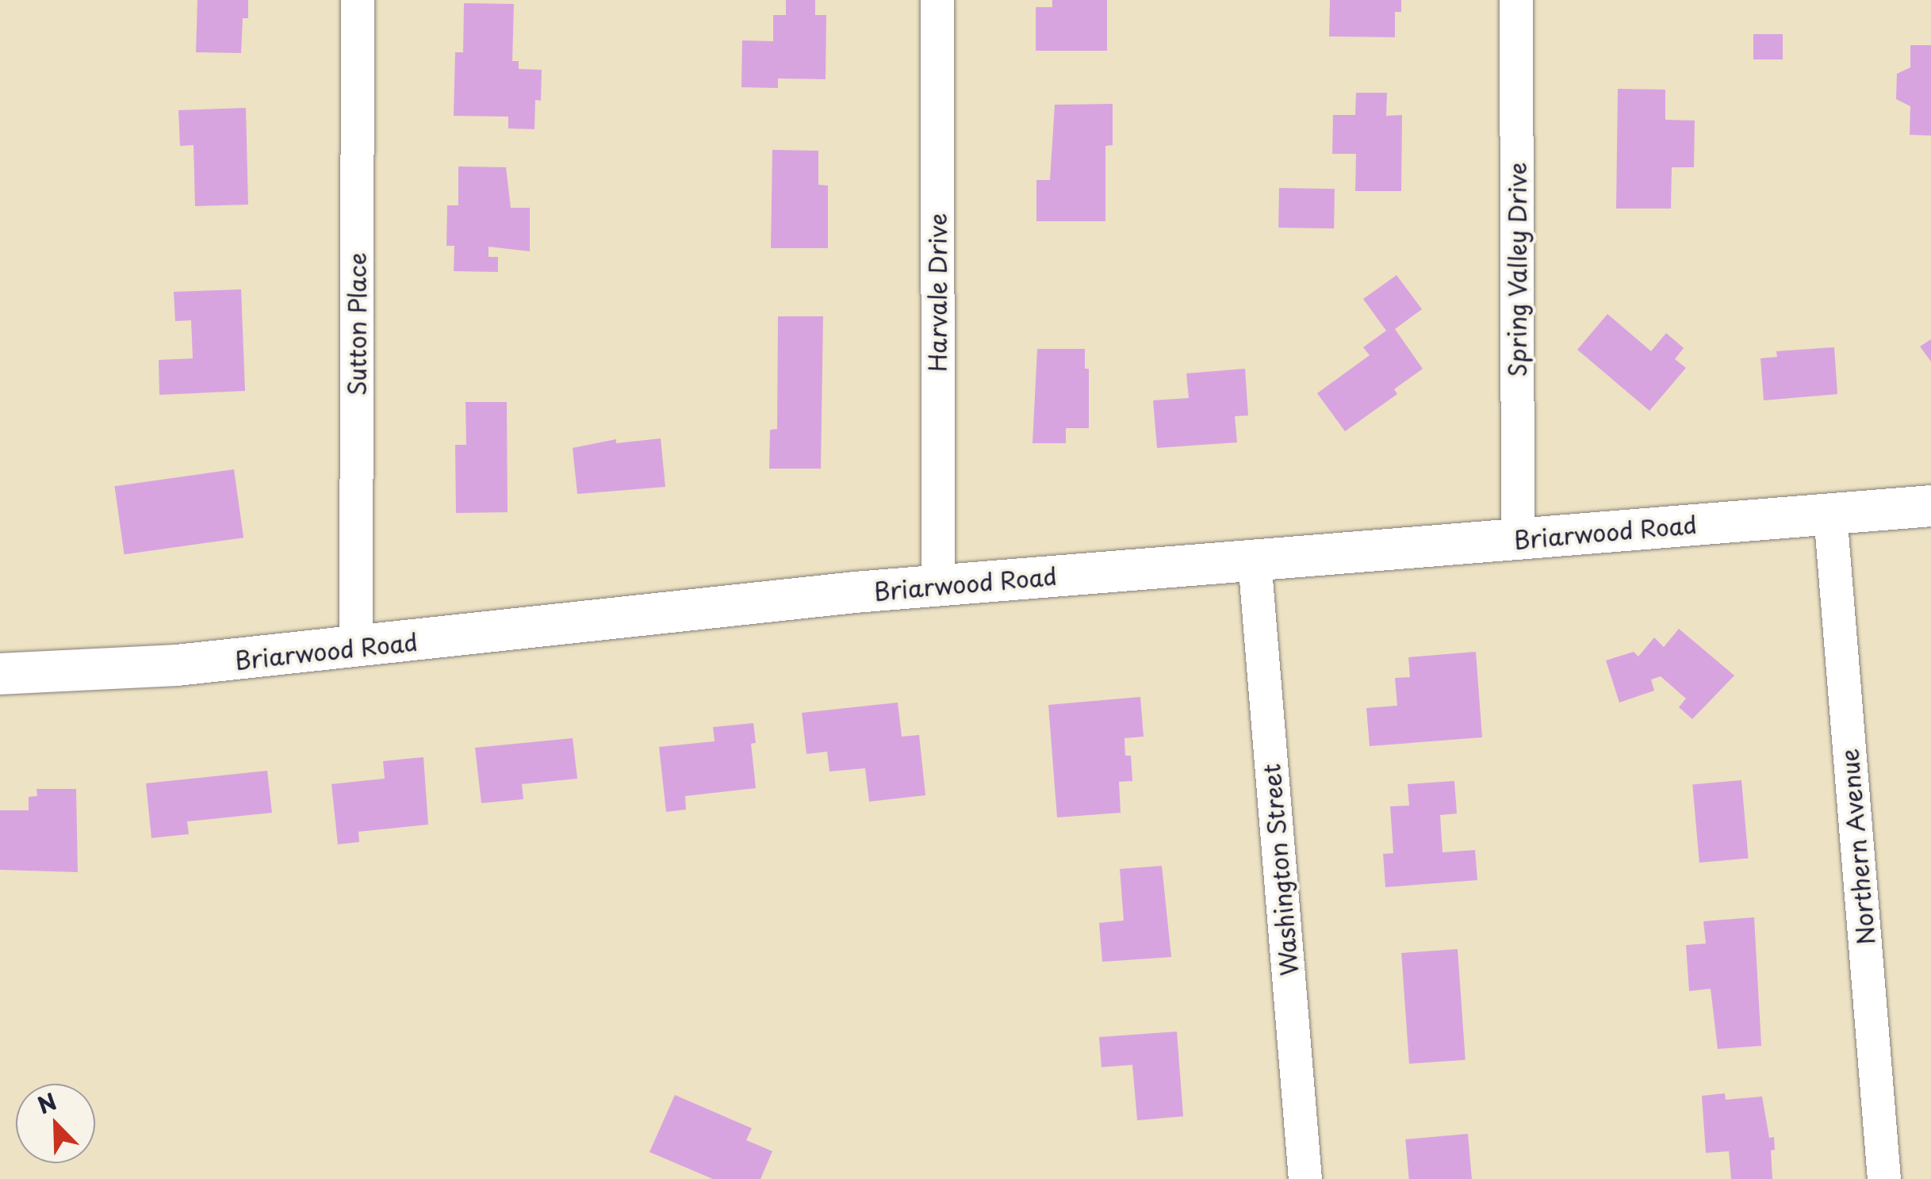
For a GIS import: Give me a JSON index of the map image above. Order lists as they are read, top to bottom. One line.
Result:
{"streets":{"street":["Spring Valley Drive","Harvale Drive","Sutton Place","Briarwood Road","Northern Avenue","Washington Street"]},"crossings":[["Spring Valley Drive","Briarwood Road"],["Harvale Drive","Briarwood Road"],["Sutton Place","Briarwood Road"],["Briarwood Road","Northern Avenue"],["Briarwood Road","Washington Street"]],"north":"top left"}
